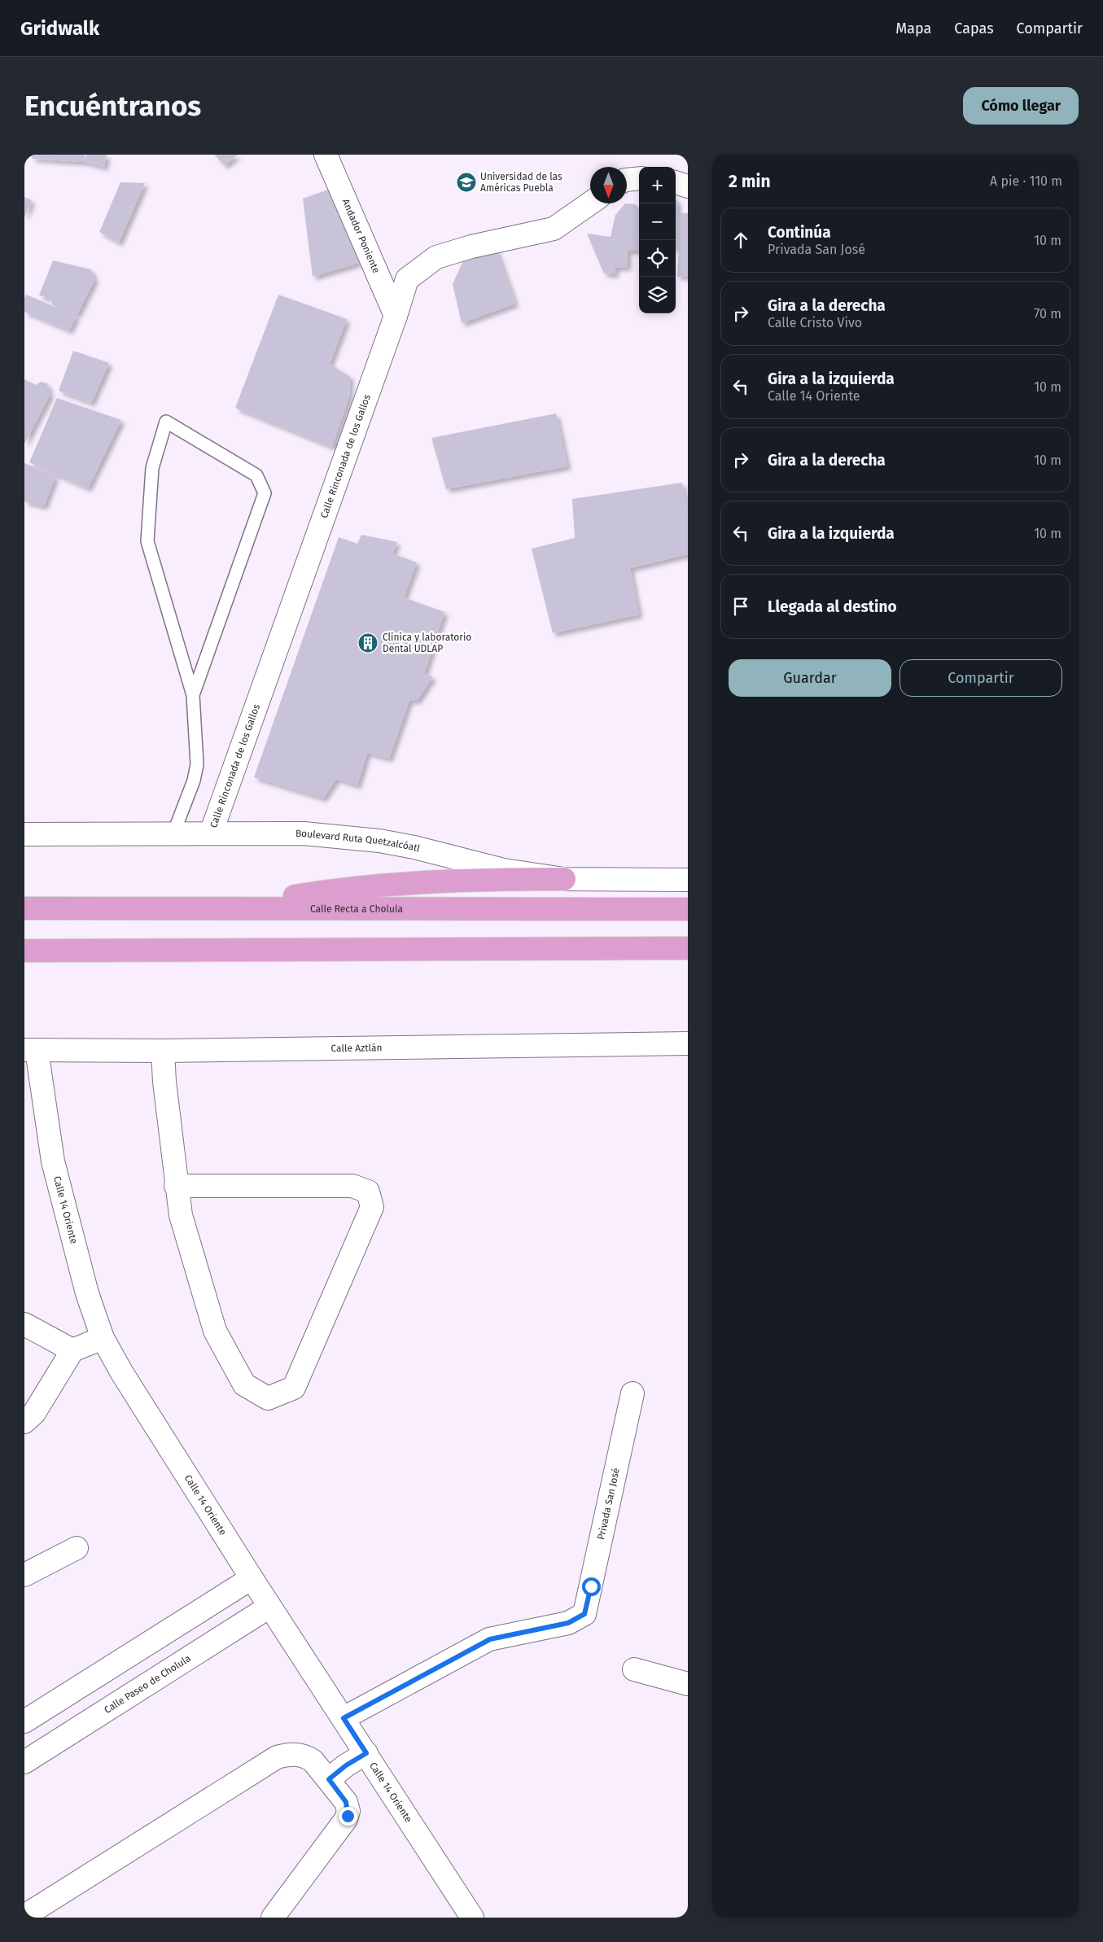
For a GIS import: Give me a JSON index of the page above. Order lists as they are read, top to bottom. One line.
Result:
{"streets":{"main road":["Calle Recta a Cholula"],"street":["Andador Poniente","Calle Rinconada de los Gallos","Boulevard Ruta Quetzalcóatl","Calle Aztlán","Calle 14 Oriente","Privada San José","Calle Paseo de Cholula"]},"crossings":[["Andador Poniente","Calle Rinconada de los Gallos"],["Calle Rinconada de los Gallos","Boulevard Ruta Quetzalcóatl"],["Calle Aztlán","Calle 14 Oriente"],["Calle 14 Oriente","Privada San José"],["Calle 14 Oriente","Calle Paseo de Cholula"]],"places":{"school or university":["Universidad de las Américas Puebla"],"building":["Clinica y laboratorio Dental UDLAP"]},"north":"bottom","page":{"header":"Gridwalk","nav":["Mapa","Capas","Compartir"],"buttons":["Cómo llegar",["Guardar","Compartir"]],"title":"Encuéntranos","heading":["2 min","A pie · 110 m"],"map_buttons":["+","−"],"list":[["Continúa","Privada San José","10 m"],["Gira a la derecha","Calle Cristo Vivo","70 m"],["Gira a la izquierda","Calle 14 Oriente","10 m"],["Gira a la derecha","10 m"],["Gira a la izquierda","10 m"],"Llegada al destino"]}}
